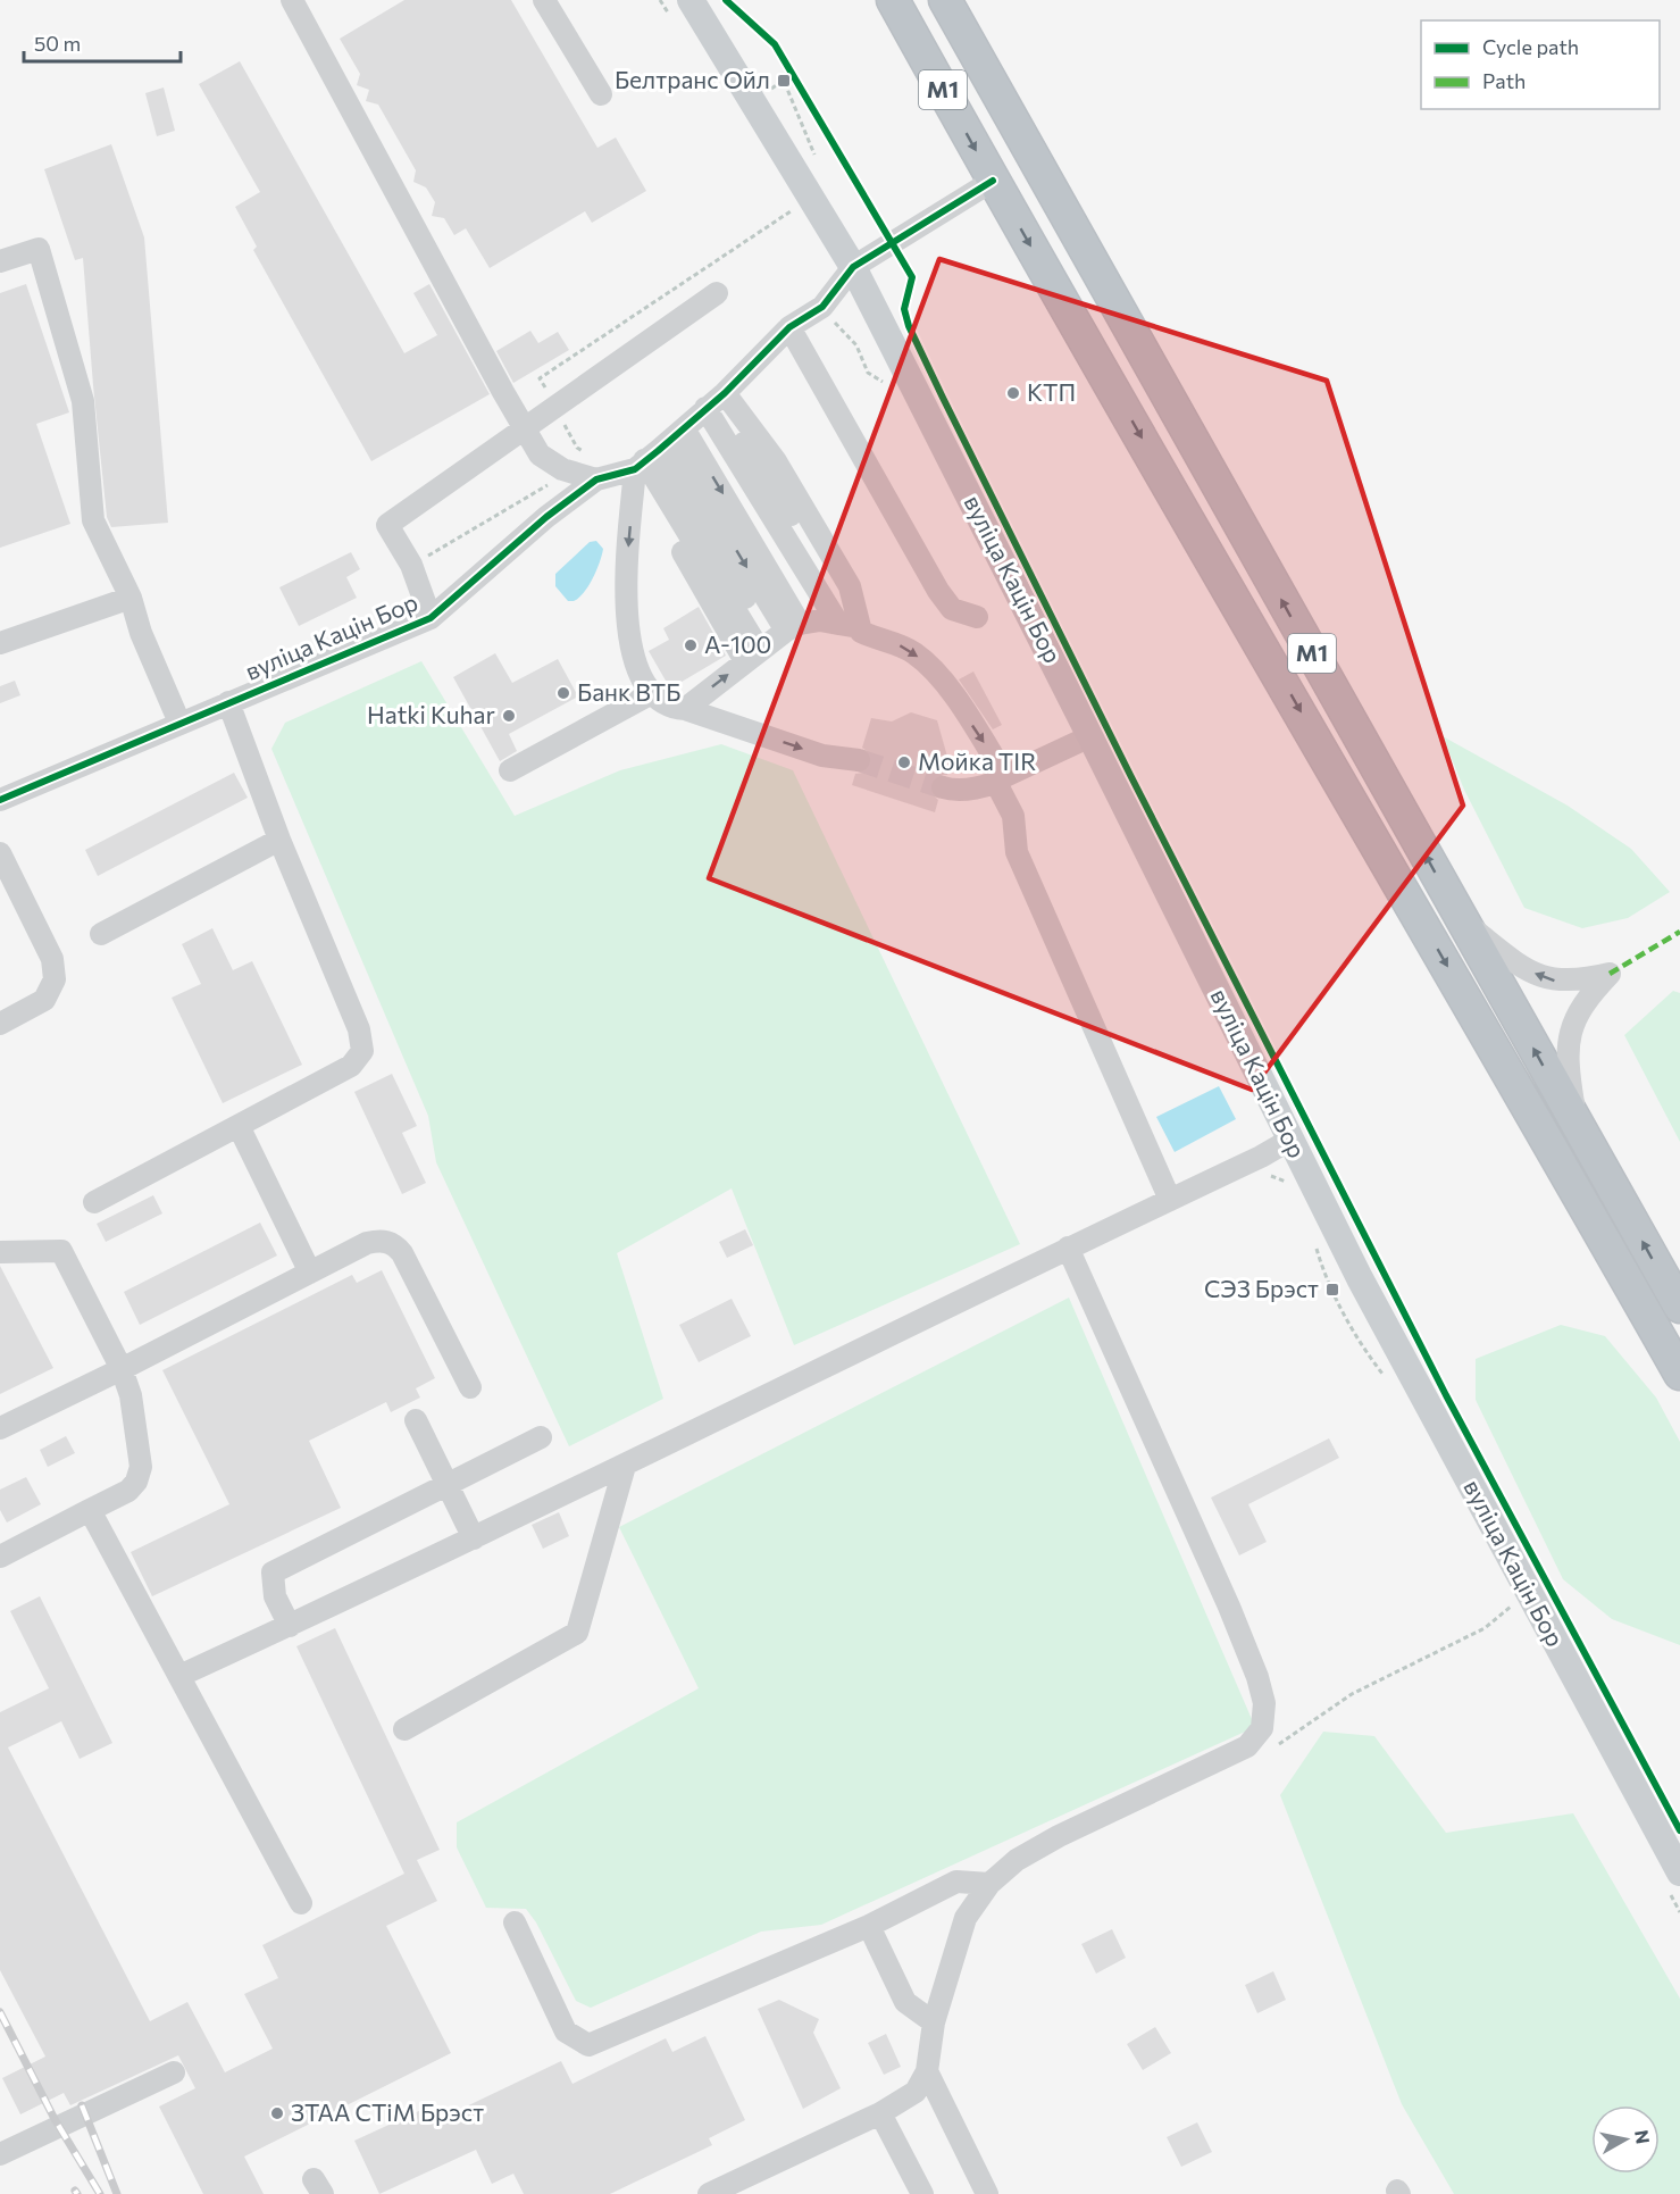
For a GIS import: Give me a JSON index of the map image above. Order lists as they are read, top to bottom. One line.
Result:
{"streets":{"highway":["М1"],"main road":["вуліца Кацін Бор"]},"places":{"transit":["Белтранс Ойл","СЭЗ Брэст"],"other":["КТП","А-100","Банк ВТБ","Hatki Kuhar","Мойка TIR","ЗТАА СТіМ Брэст"]},"legend":["Cycle path","Path"],"scale_bar":"50 m","north":"right"}
